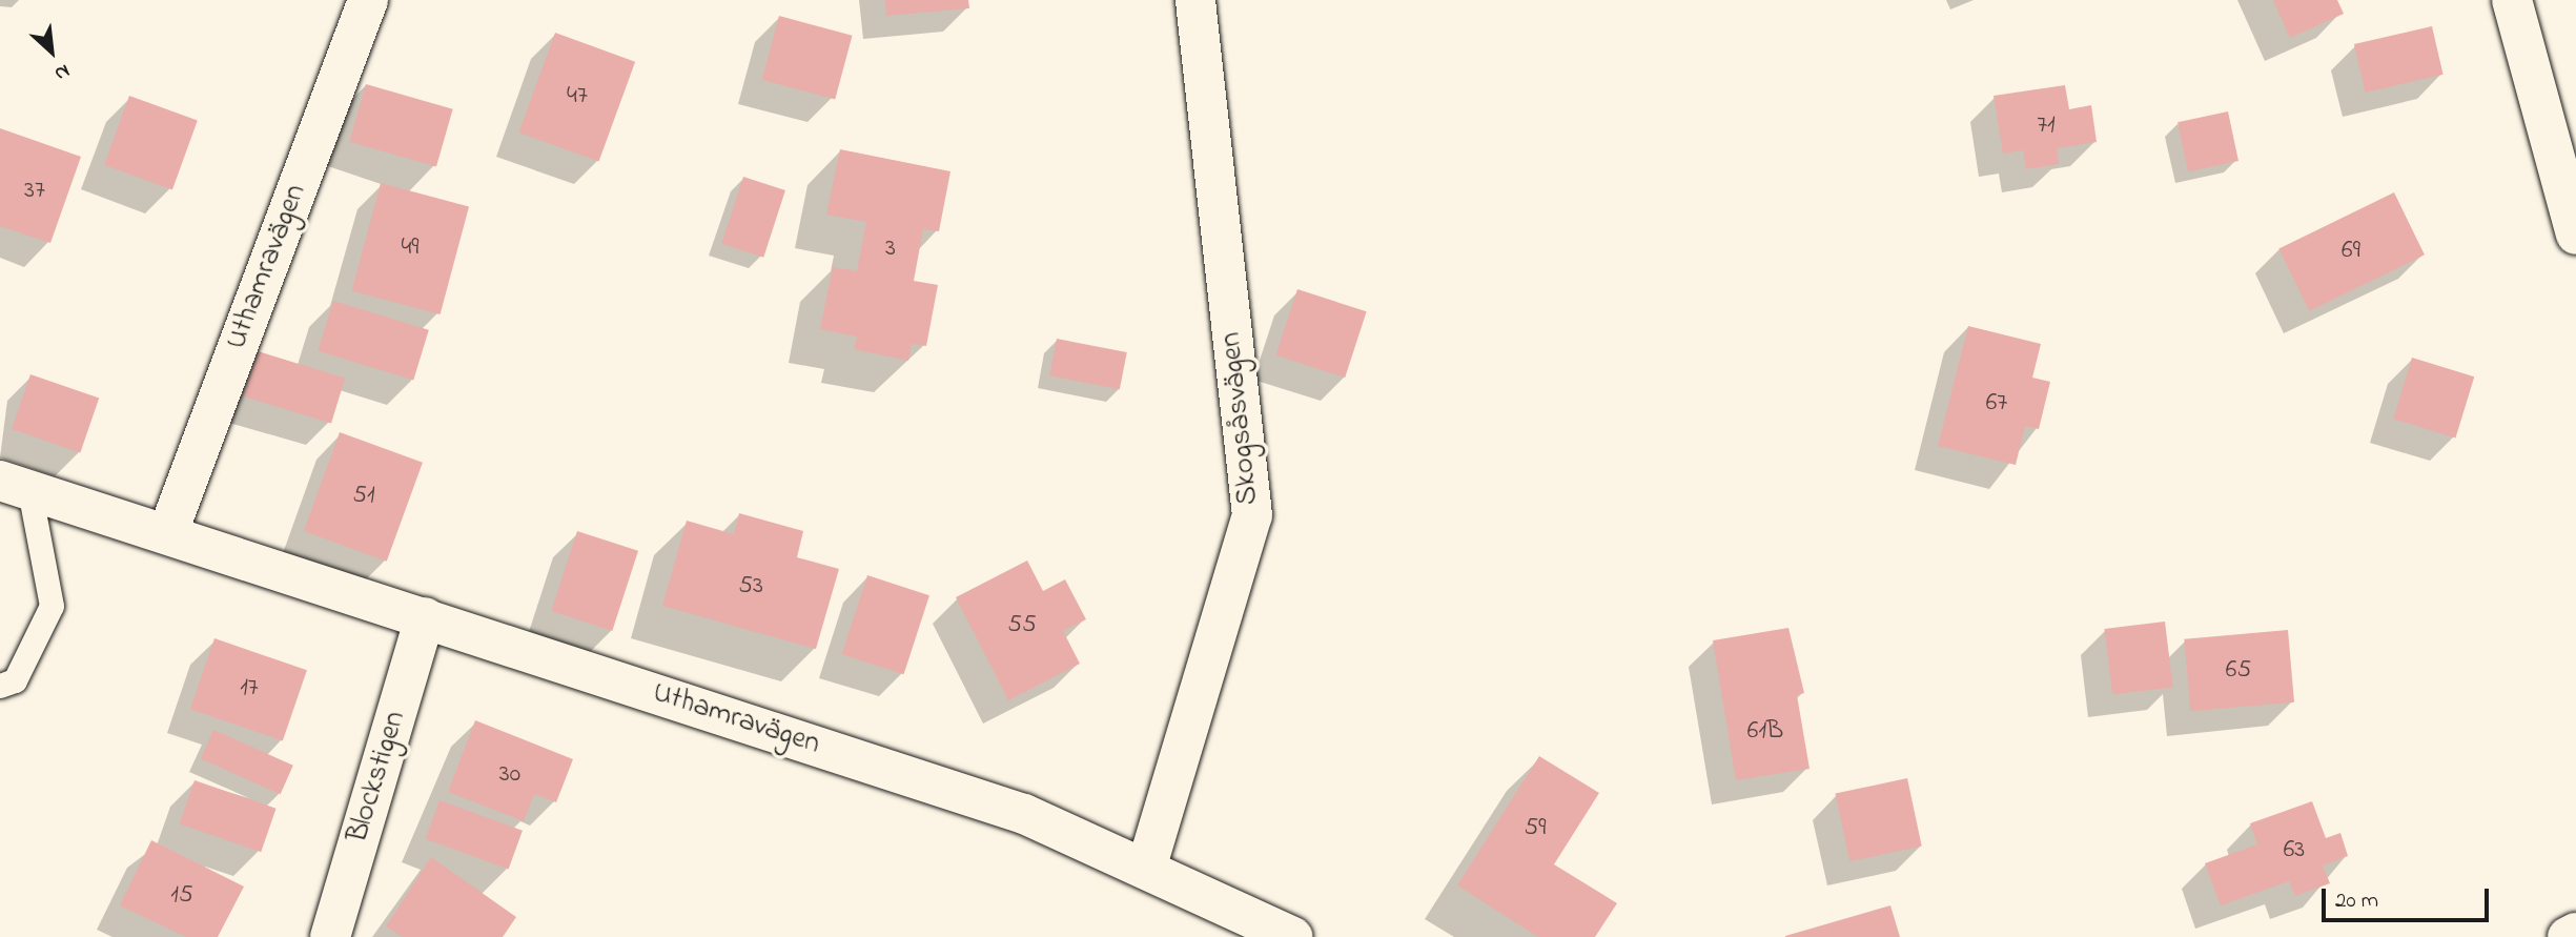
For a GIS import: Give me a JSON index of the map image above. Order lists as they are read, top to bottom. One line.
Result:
{"streets":{"street":["Uthamravägen","Skogsåsvägen","Blockstigen"]},"crossings":[["Uthamravägen","Skogsåsvägen"],["Uthamravägen","Blockstigen"]],"house_numbers":["47","71","37","49","3","69","67","51","53","55","65","17","61B","30","59","63","15"],"scale_bar":"20 m","north":"bottom right"}
